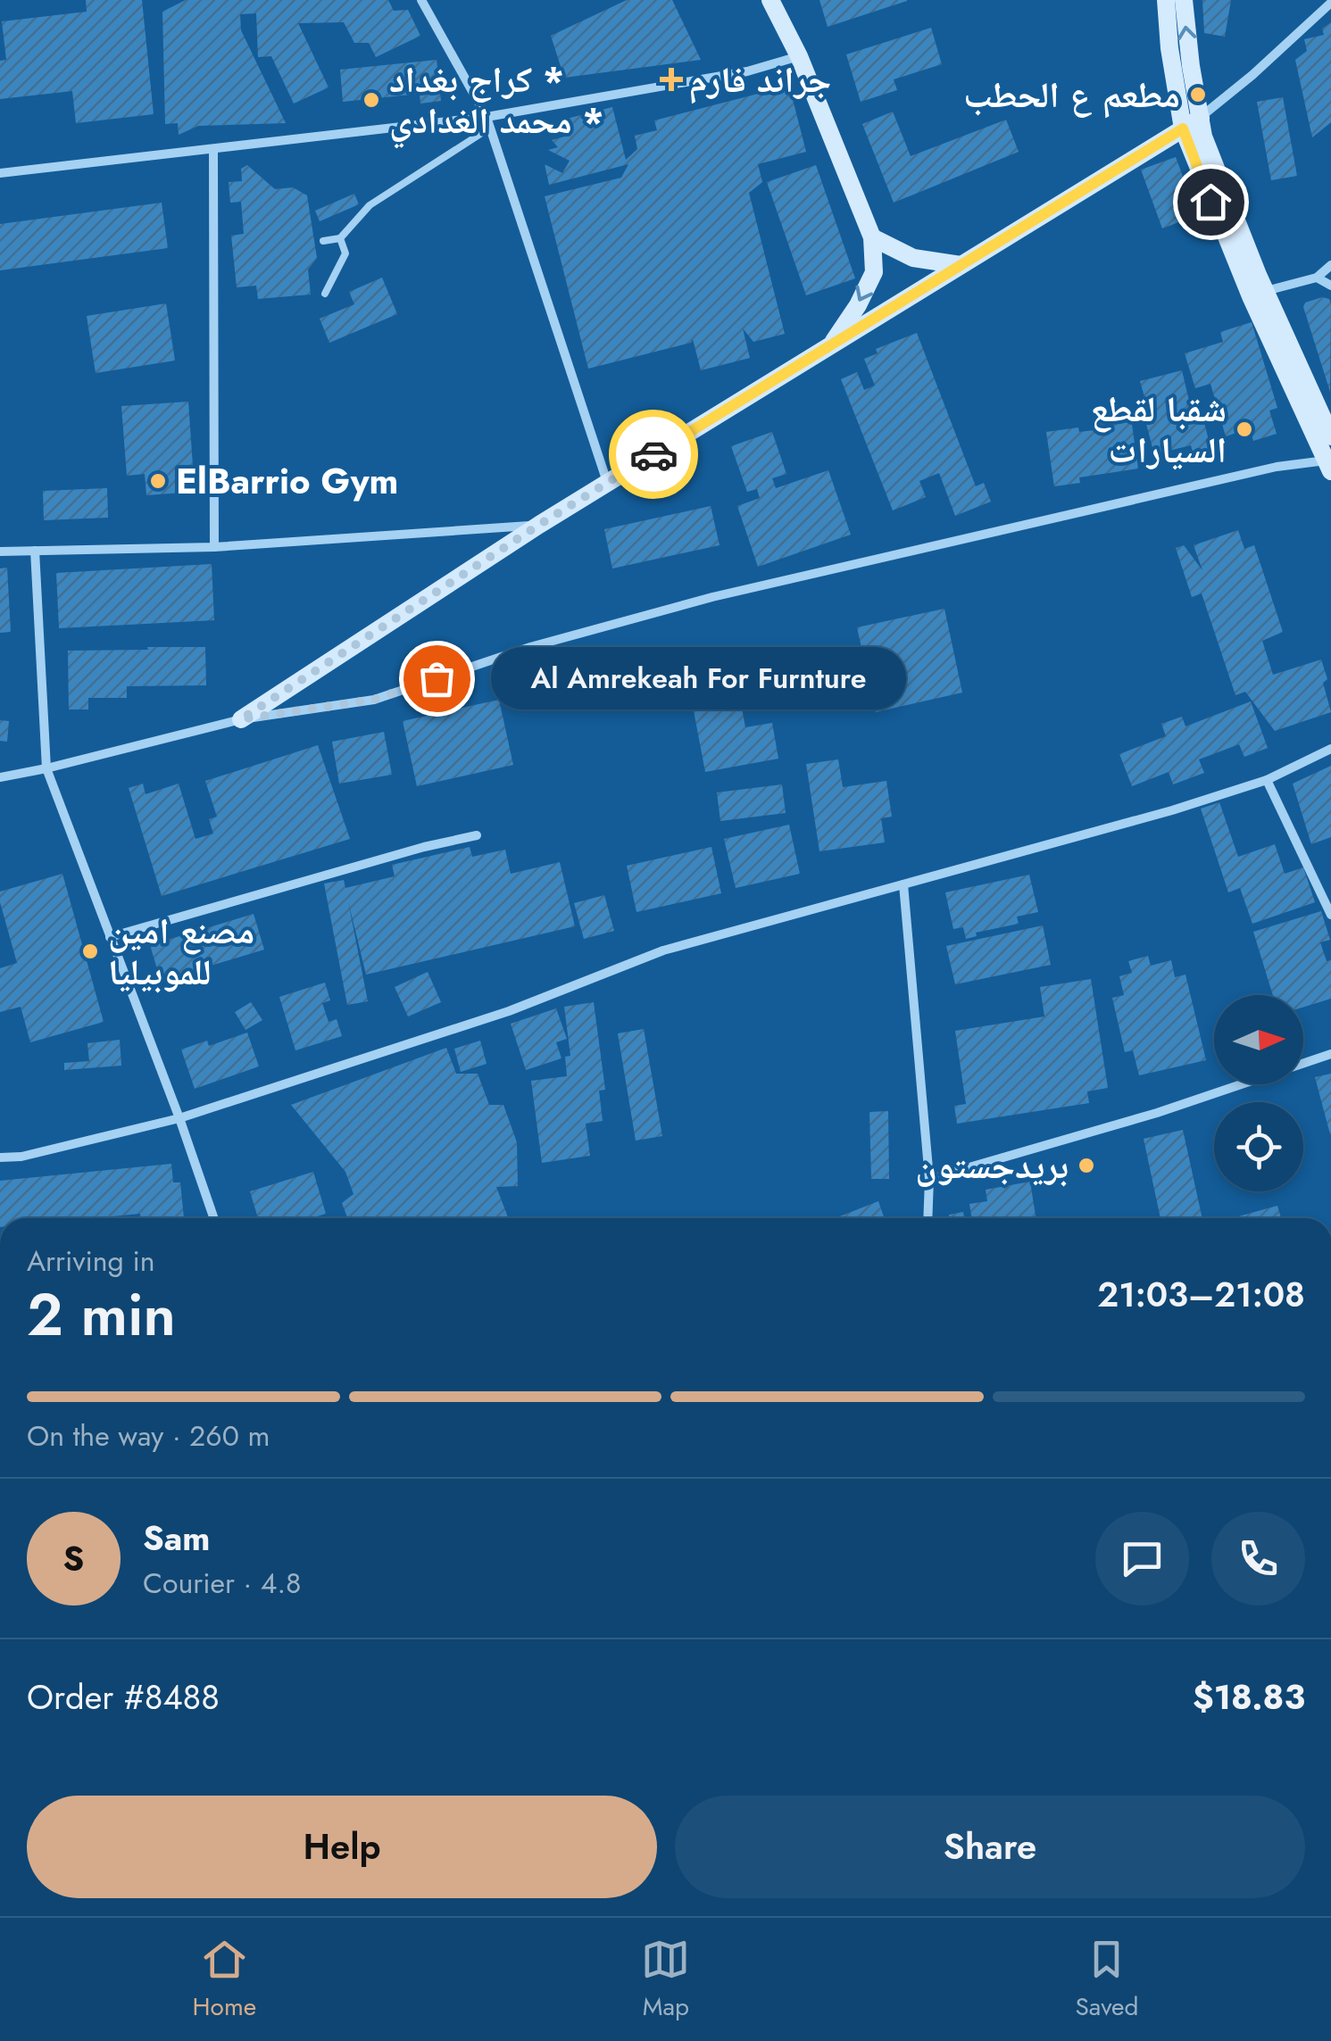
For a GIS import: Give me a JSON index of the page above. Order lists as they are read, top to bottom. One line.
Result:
{"places":{"health":["جراند فارم"],"other":["مطعم ع الحطب","كراج بغداد * محمد الغدادي *","شقبا لقطع السيارات","ElBarrio Gym","Al Amrekeah For Furnture","مصنع امين للموبيليا","بريدجستون"]},"north":"right","page":{"bubble":"Al Amrekeah For Furnture","heading":["2 min","Arriving in","21:03–21:08"],"panel":["Sam","Courier · 4.8","Order #8488","$18.83"],"bar":"On the way · 260 m","round":"S","buttons":["Help","Share"],"tabs":["Home","Map","Saved"]}}
